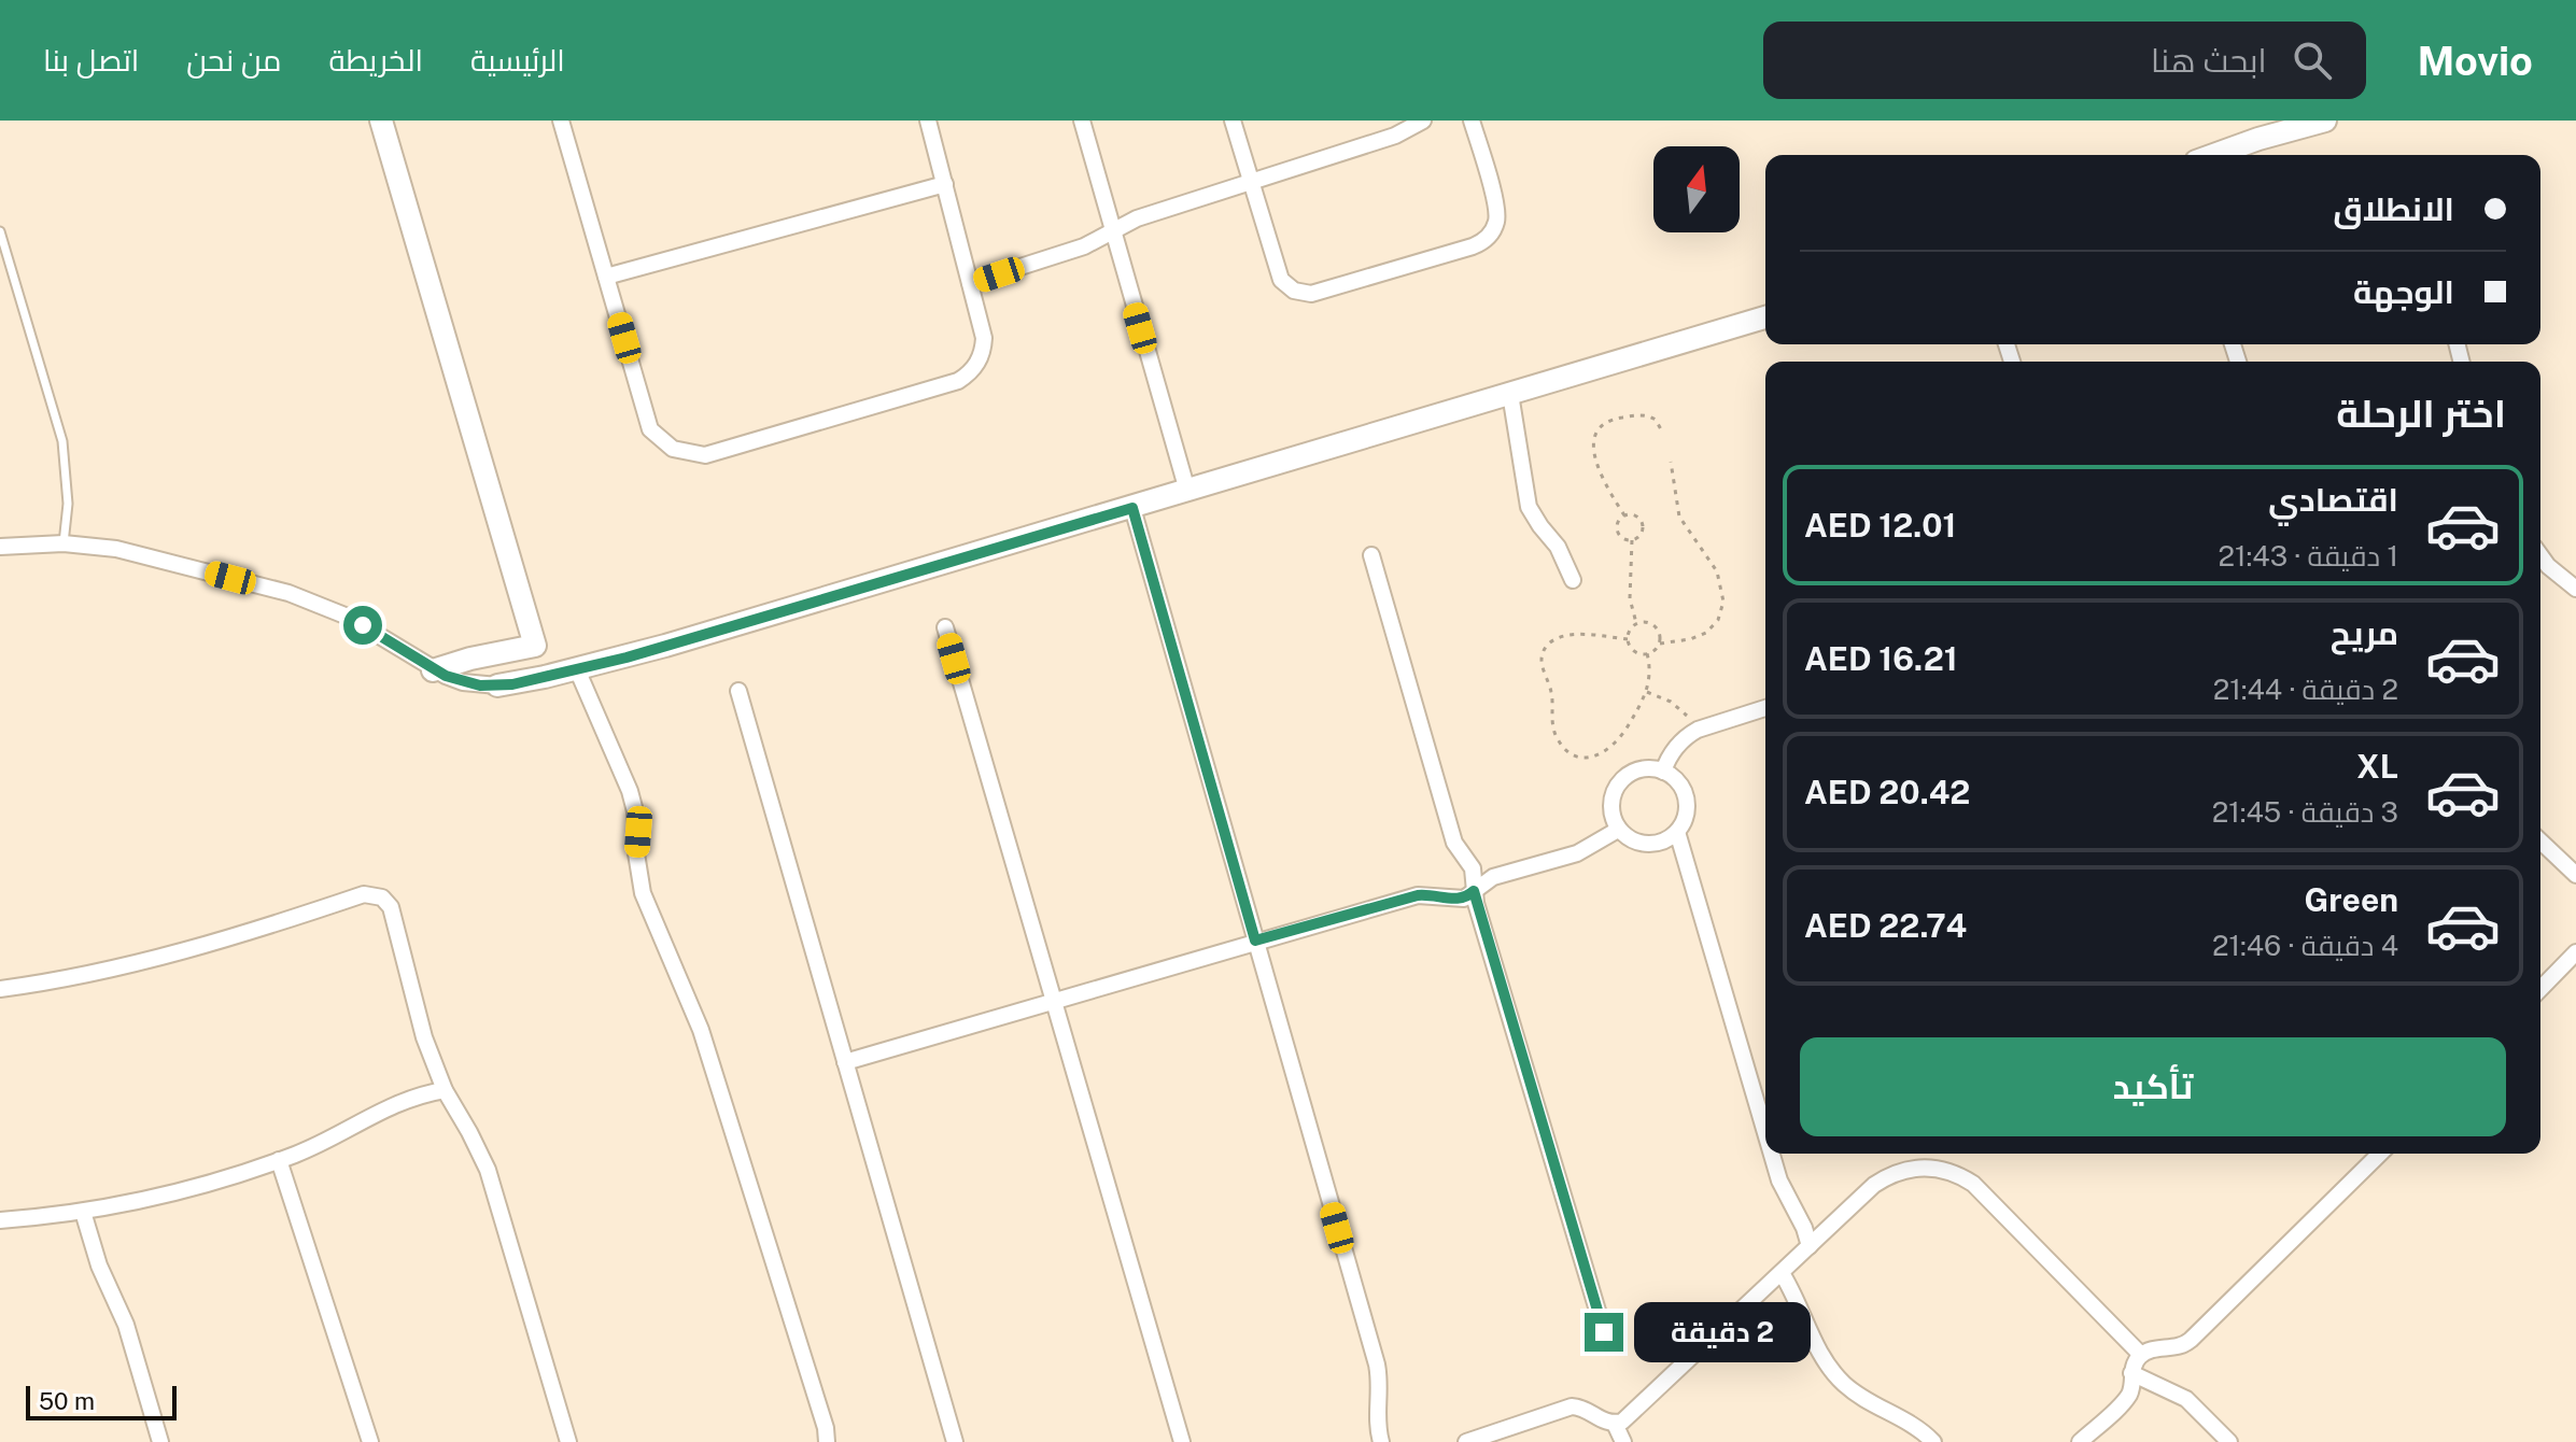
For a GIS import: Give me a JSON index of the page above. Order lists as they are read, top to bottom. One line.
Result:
{"scale_bar":"50 m","north":"top","page":{"header":"Movio","search":"ابحث هنا","nav":["الرئيسية","الخريطة","من نحن","اتصل بنا"],"banner":["الانطلاق","الوجهة"],"heading":"اختر الرحلة","list":[{"name":"اقتصادي","note":"1 دقيقة · 21:43","value":"AED 12.01"},{"name":"مريح","note":"2 دقيقة · 21:44","value":"AED 16.21"},{"name":"XL","note":"3 دقيقة · 21:45","value":"AED 20.42"},{"name":"Green","note":"4 دقيقة · 21:46","value":"AED 22.74"}],"buttons":"تأكيد","bubble":"2 دقيقة","scale":"50 m"}}
